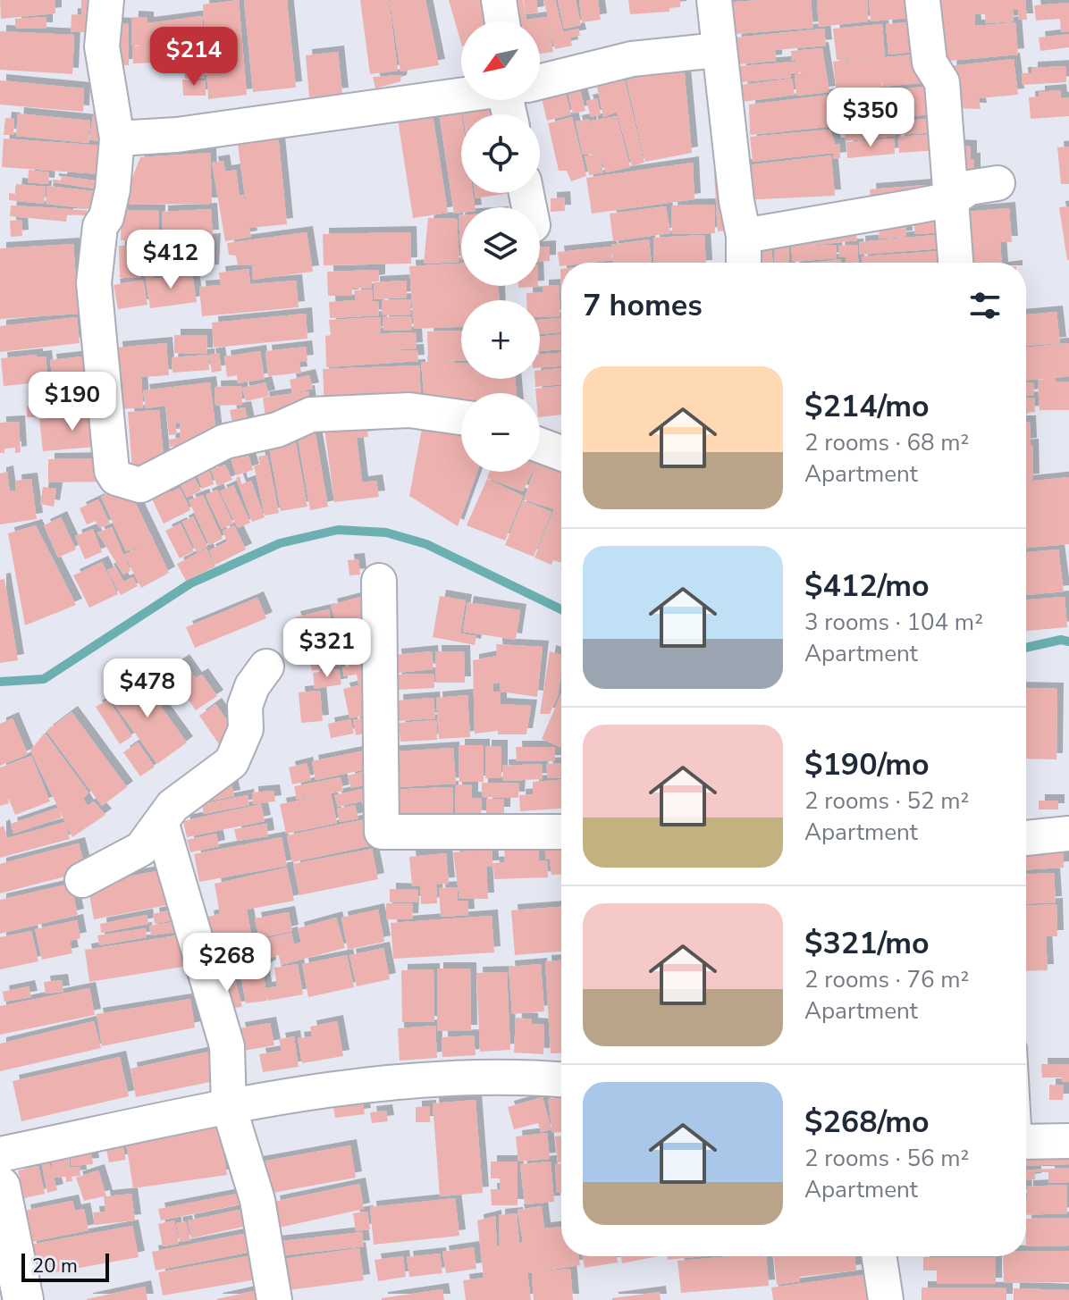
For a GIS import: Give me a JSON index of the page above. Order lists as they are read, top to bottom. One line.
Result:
{"scale_bar":"20 m","north":"bottom left","page":{"map_buttons":["+","−"],"price":["$214","$350","$412","$190","$321","$478","$268"],"heading":"7 homes","list":[{"name":"$214/mo","note":"2 rooms · 68 m² · Apartment"},{"name":"$412/mo","note":"3 rooms · 104 m² · Apartment"},{"name":"$190/mo","note":"2 rooms · 52 m² · Apartment"},{"name":"$321/mo","note":"2 rooms · 76 m² · Apartment"},{"name":"$268/mo","note":"2 rooms · 56 m² · Apartment"}],"scale":"20 m"}}
